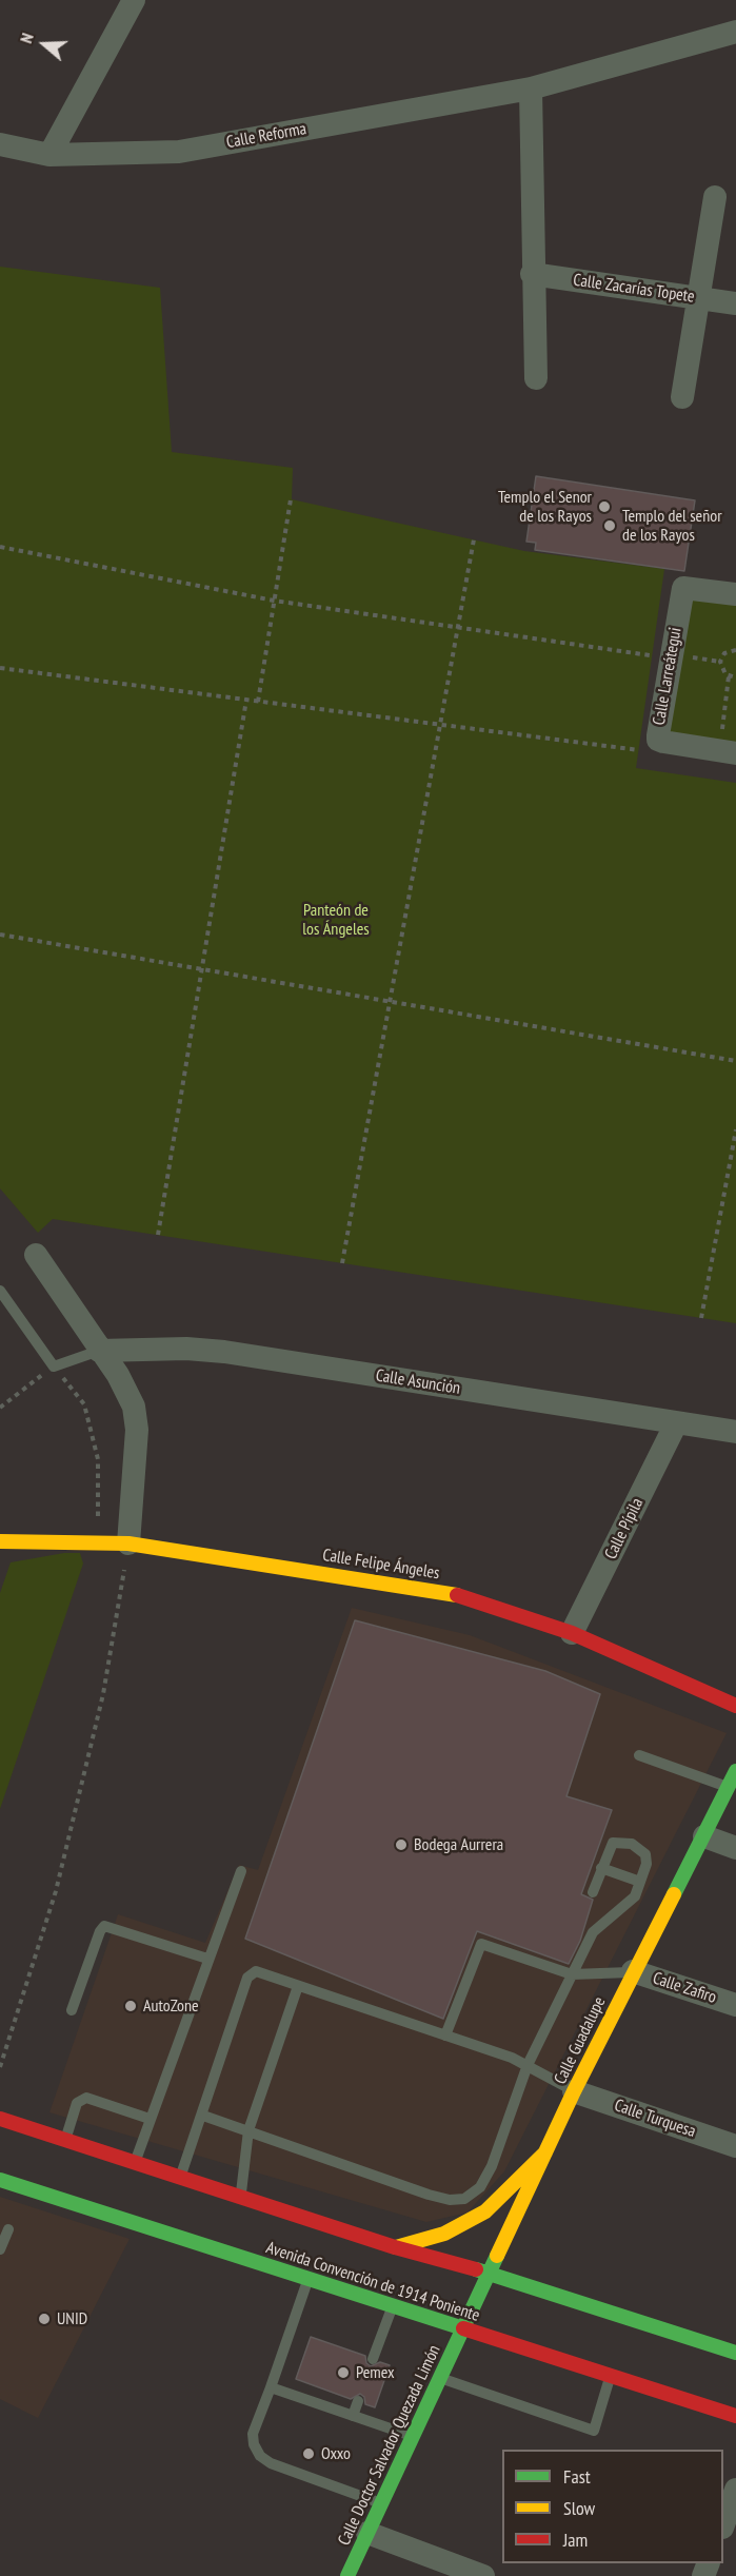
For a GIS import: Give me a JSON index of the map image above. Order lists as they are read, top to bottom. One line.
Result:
{"streets":{"main road":["Calle Felipe Ángeles","Calle Guadalupe","Avenida Convención de 1914 Poniente","Calle Doctor Salvador Quezada Limón"],"street":["Calle Reforma","Calle Zacarías Topete","Calle Larreátegui","Calle Asunción","Calle Pípila","Calle Zafiro","Calle Turquesa"]},"crossings":[["Calle Asunción","Calle Pípila"],["Calle Pípila","Calle Felipe Ángeles"],["Calle Zafiro","Calle Guadalupe"],["Calle Guadalupe","Calle Turquesa"],["Calle Guadalupe","Avenida Convención de 1914 Poniente"],["Calle Guadalupe","Calle Doctor Salvador Quezada Limón"],["Avenida Convención de 1914 Poniente","Calle Doctor Salvador Quezada Limón"]],"parks":["Panteón de los Ángeles"],"places":["Templo el Senor de los Rayos","Templo del señor de los Rayos","Bodega Aurrera","AutoZone","UNID","Pemex","Oxxo"],"legend":["Fast","Slow","Jam"],"north":"left"}
